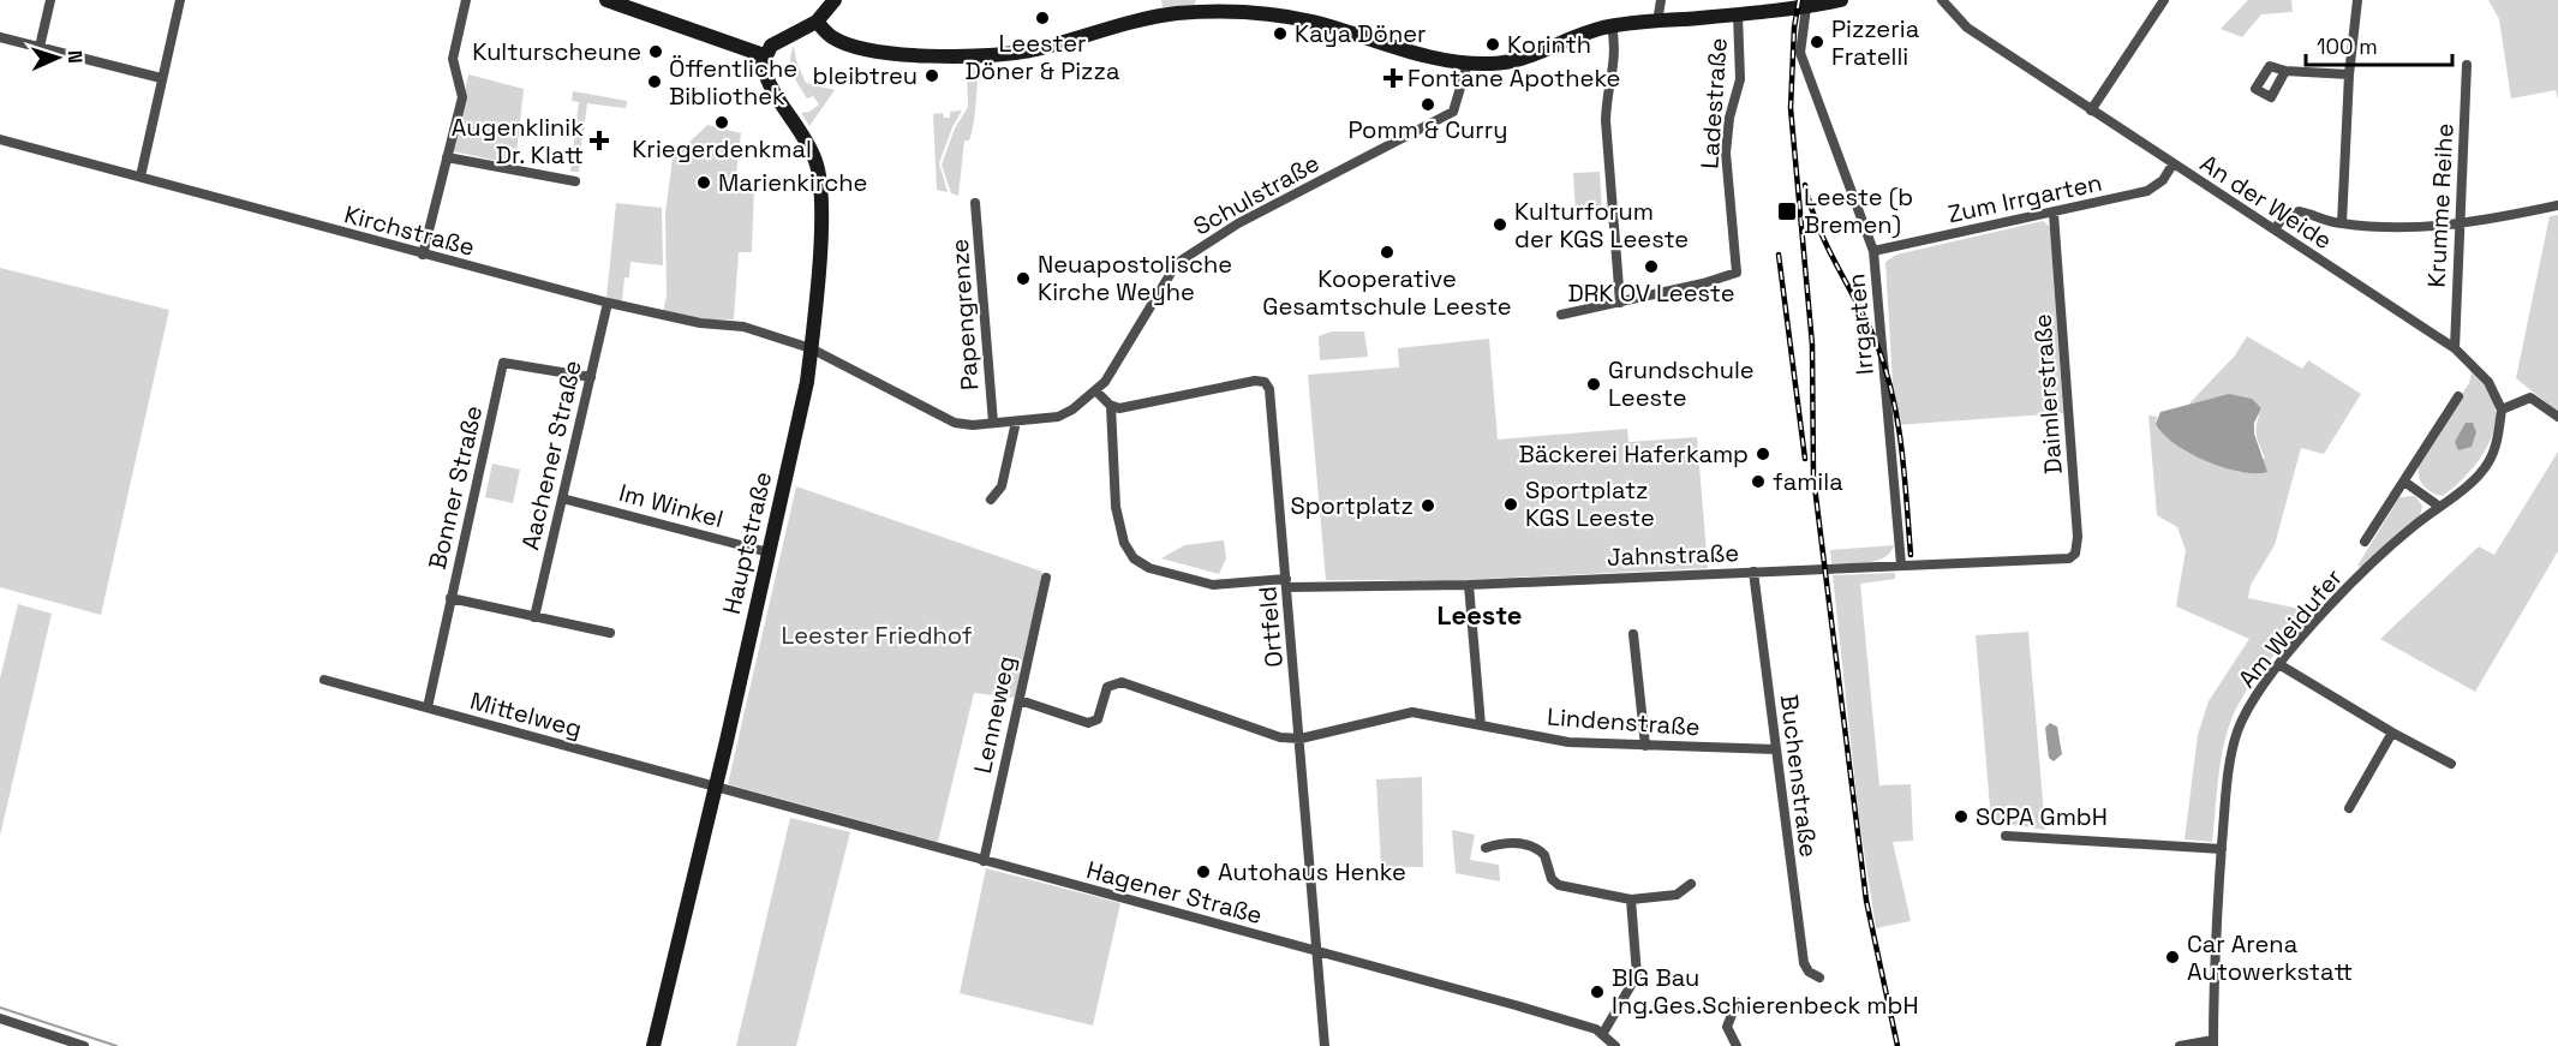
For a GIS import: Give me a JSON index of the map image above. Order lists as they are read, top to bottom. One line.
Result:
{"streets":{"street":["Ladestraße","Schulstraße","Zum Irrgarten","An der Weide","Krumme Reihe","Kirchstraße","Papengrenze","Irrgarten","Daimlerstraße","Aachener Straße","Bonner Straße","Im Winkel","Hauptstraße","Jahnstraße","Ortfeld","Am Weidufer","Mittelweg","Lenneweg","Lindenstraße","Buchenstraße","Hagener Straße"]},"crossings":[["Schulstraße","Kirchstraße"],["Schulstraße","Papengrenze"],["Schulstraße","Hauptstraße"],["Zum Irrgarten","An der Weide"],["Zum Irrgarten","Irrgarten"],["Zum Irrgarten","Daimlerstraße"],["An der Weide","Krumme Reihe"],["An der Weide","Am Weidufer"],["Kirchstraße","Aachener Straße"],["Kirchstraße","Hauptstraße"],["Irrgarten","Jahnstraße"],["Daimlerstraße","Jahnstraße"],["Aachener Straße","Bonner Straße"],["Aachener Straße","Im Winkel"],["Bonner Straße","Mittelweg"],["Im Winkel","Hauptstraße"],["Hauptstraße","Mittelweg"],["Hauptstraße","Hagener Straße"],["Jahnstraße","Ortfeld"],["Jahnstraße","Buchenstraße"],["Ortfeld","Lindenstraße"],["Ortfeld","Hagener Straße"],["Mittelweg","Hagener Straße"],["Lenneweg","Hagener Straße"],["Lindenstraße","Buchenstraße"]],"districts":["Leeste"],"parks":["Leester Friedhof"],"places":{"other":["Leester Döner & Pizza","Kaya Döner","Pizzeria Fratelli","Korinth","Kulturscheune","bleibtreu","Öffentliche Bibliothek","Pomm & Curry","Kriegerdenkmal","Marienkirche","Kulturforum der KGS Leeste","Kooperative Gesamtschule Leeste","DRK OV Leeste","Neuapostolische Kirche Weyhe","Grundschule Leeste","Bäckerei Haferkamp","famila","Sportplatz KGS Leeste","Sportplatz","SCPA GmbH","Autohaus Henke","Car Arena Autowerkstatt","BIG Bau Ing.Ges.Schierenbeck mbH"],"health":["Fontane Apotheke","Augenklinik Dr. Klatt"],"transit":["Leeste (b Bremen)"]},"scale_bar":"100 m","north":"right"}
